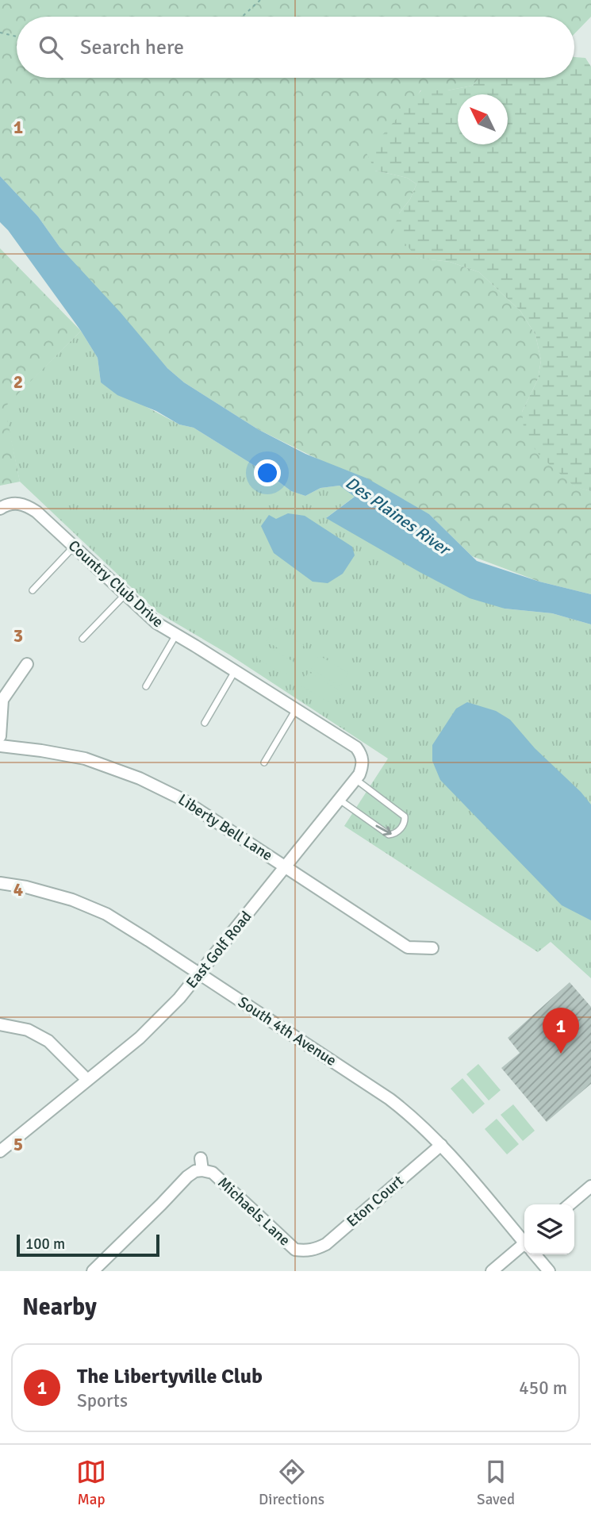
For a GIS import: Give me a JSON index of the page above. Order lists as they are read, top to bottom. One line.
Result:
{"streets":{"street":["Country Club Drive","Liberty Bell Lane","East Golf Road","South 4th Avenue","Eton Court","Michaels Lane"]},"crossings":[["Country Club Drive","East Golf Road"],["Liberty Bell Lane","East Golf Road"],["East Golf Road","South 4th Avenue"],["South 4th Avenue","Eton Court"],["Eton Court","Michaels Lane"]],"water":["Des Plaines River"],"scale_bar":"100 m","north":"top left","page":{"search":"Search here","pins":"1","scale":"100 m","heading":"Nearby","list":[{"mark":"1","name":"The Libertyville Club","note":"Sports","value":"450 m"}],"nav":["Map","Directions","Saved"]},"grid":{"rows":["1","2","3","4","5"]}}
